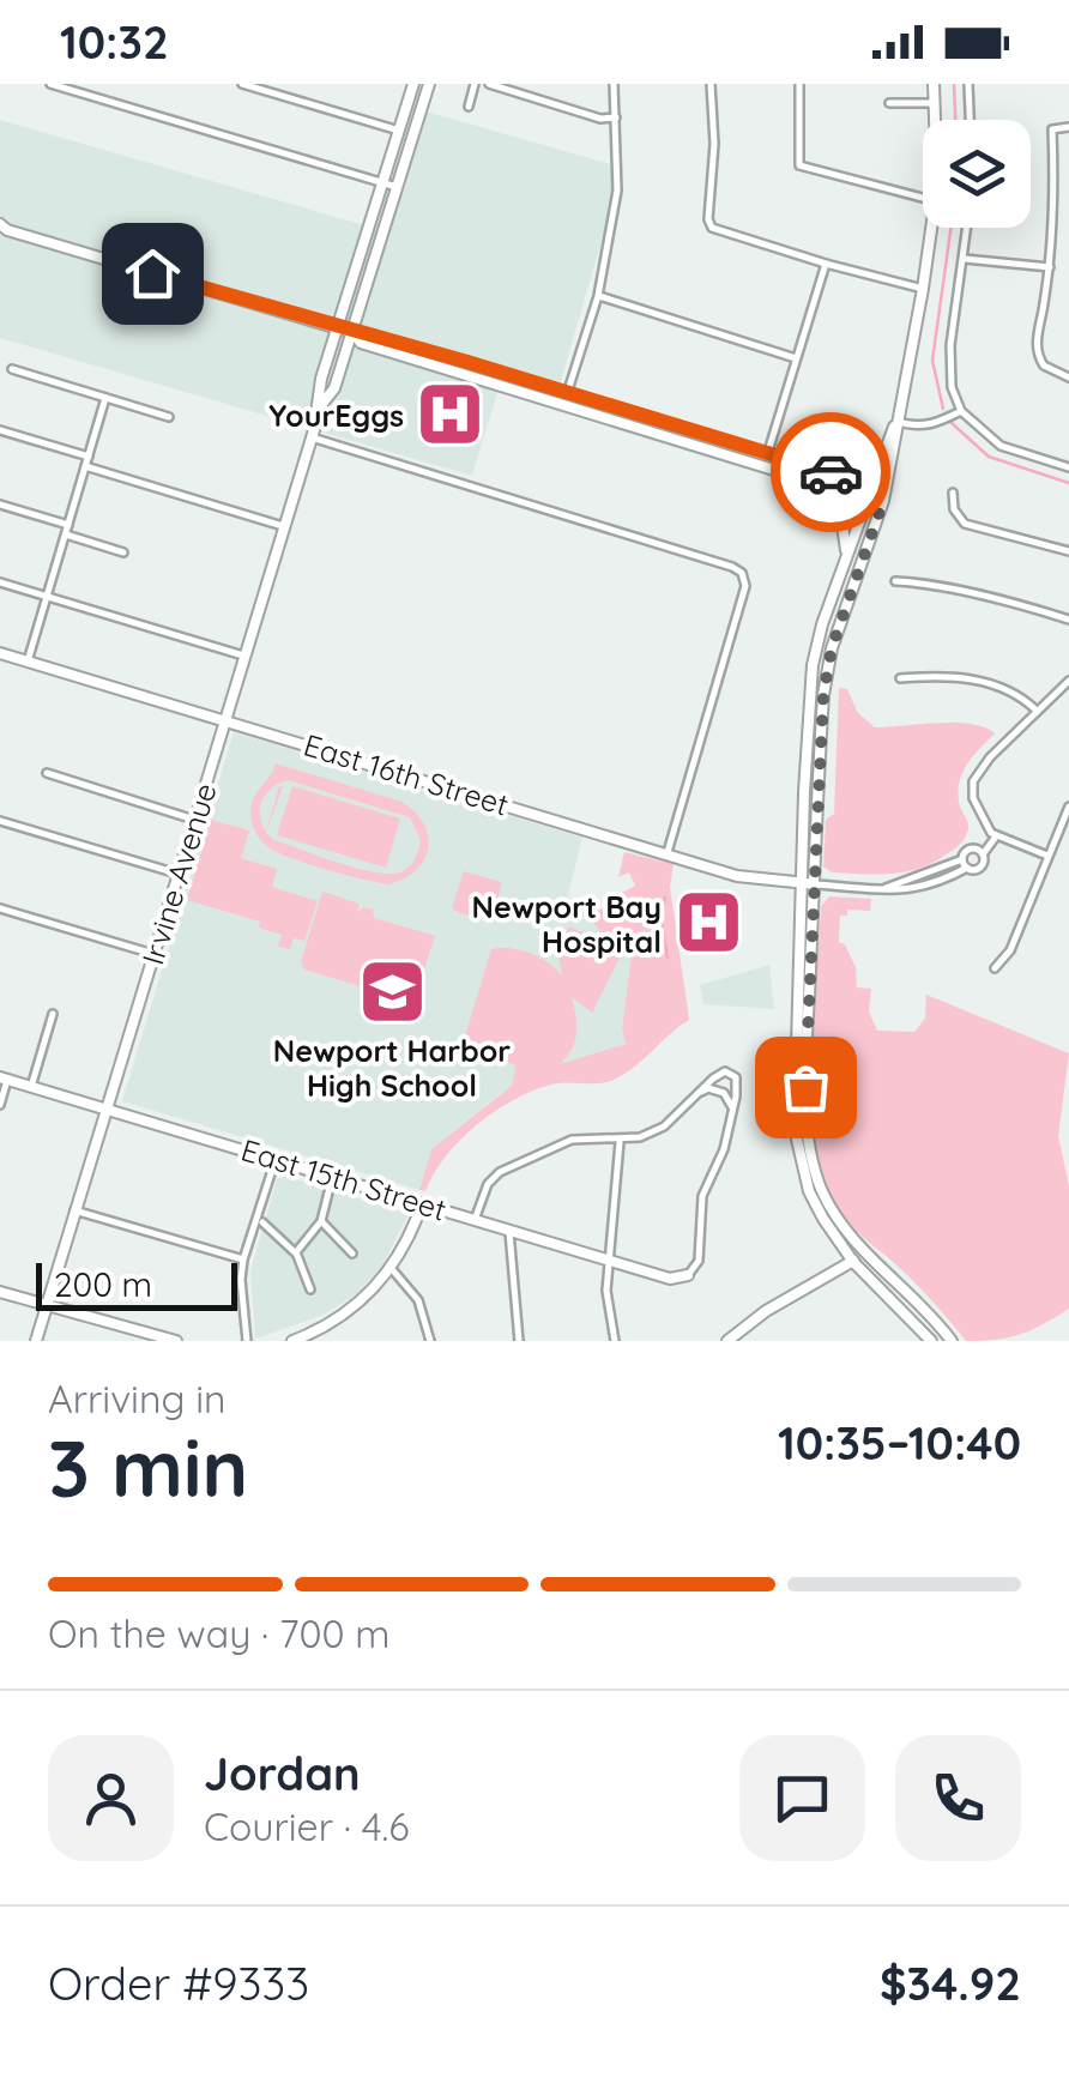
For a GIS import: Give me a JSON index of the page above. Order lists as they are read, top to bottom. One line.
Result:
{"streets":{"street":["East 16th Street","Irvine Avenue","East 15th Street"]},"crossings":[["East 16th Street","Irvine Avenue"],["Irvine Avenue","East 15th Street"]],"places":{"hospital":["YourEggs","Newport Bay Hospital"],"school or university":["Newport Harbor High School"]},"scale_bar":"200 m","page":{"status":"10:32","scale":"200 m","heading":["3 min","Arriving in","10:35–10:40"],"panel":["Jordan","Courier · 4.6","Order #9333","$34.92"],"bar":"On the way · 700 m"}}
